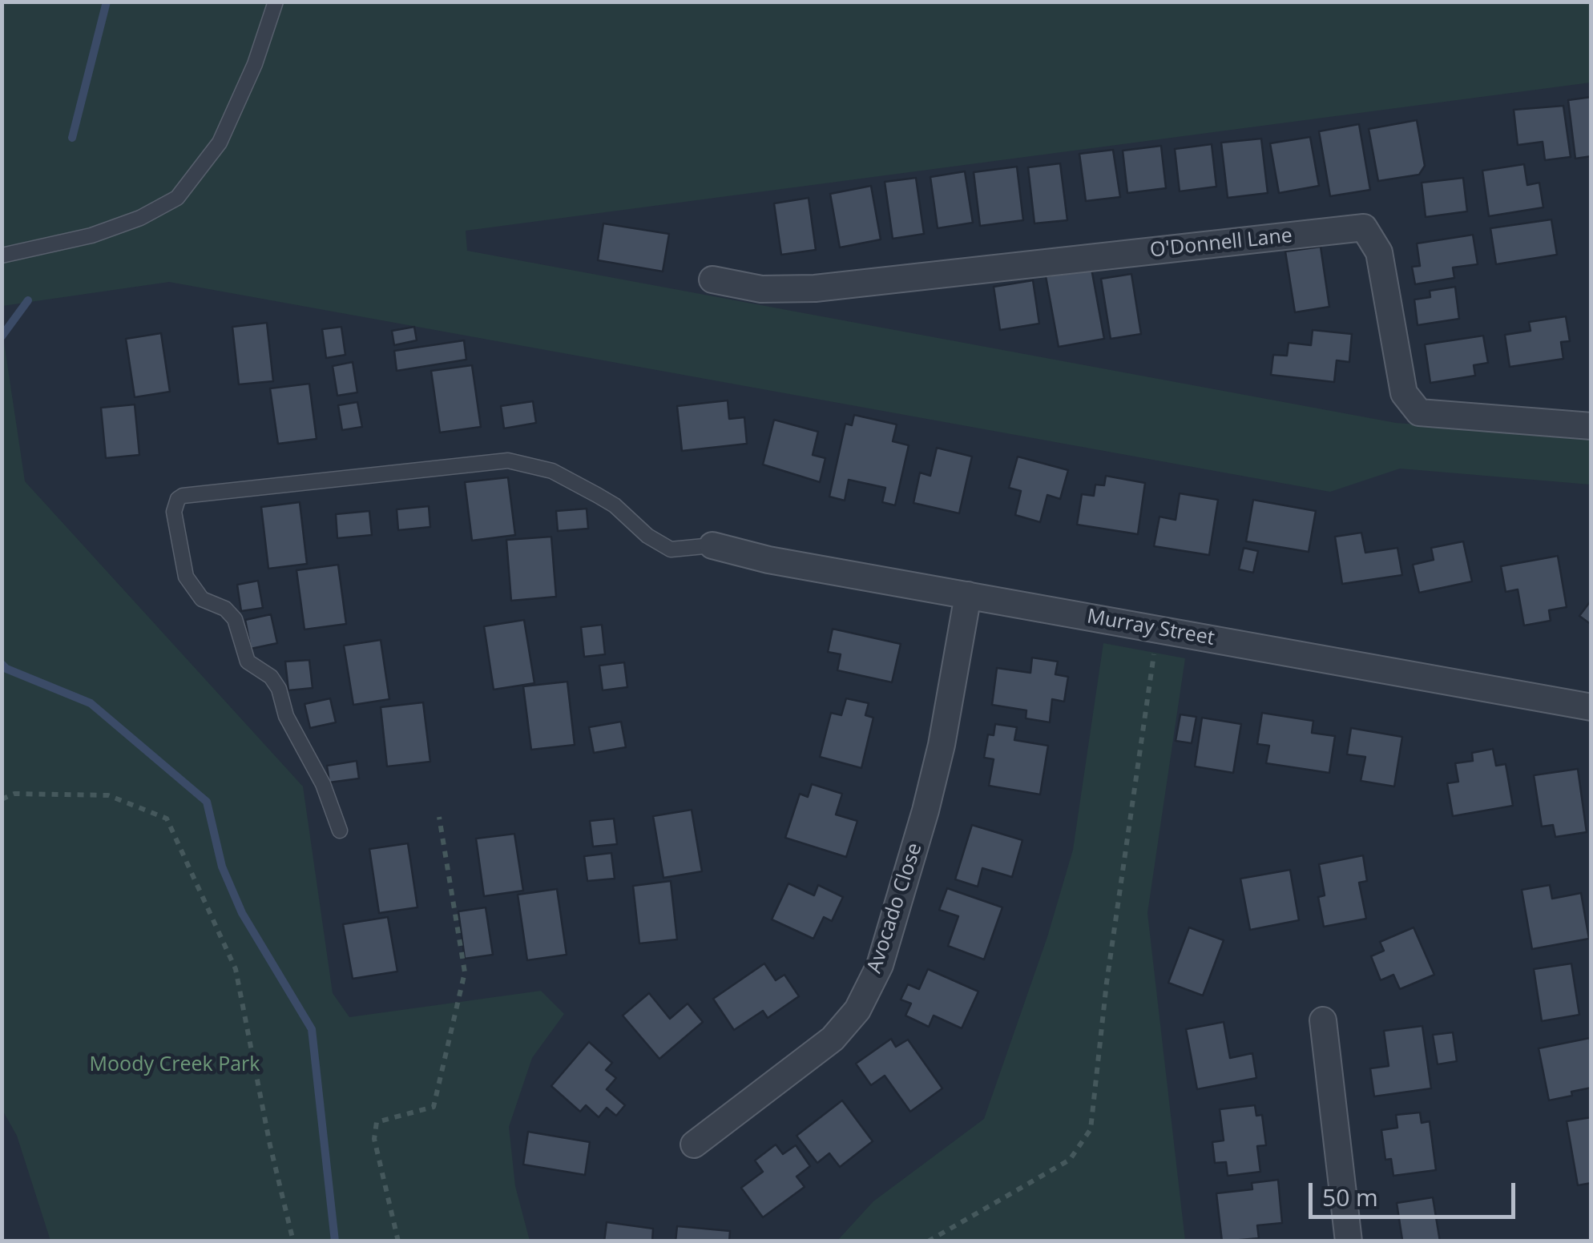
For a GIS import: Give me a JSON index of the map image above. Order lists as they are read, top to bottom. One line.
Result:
{"streets":{"street":["O'Donnell Lane","Murray Street","Avocado Close"]},"crossings":[["Murray Street","Avocado Close"]],"parks":["Moody Creek Park"],"scale_bar":"50 m"}
